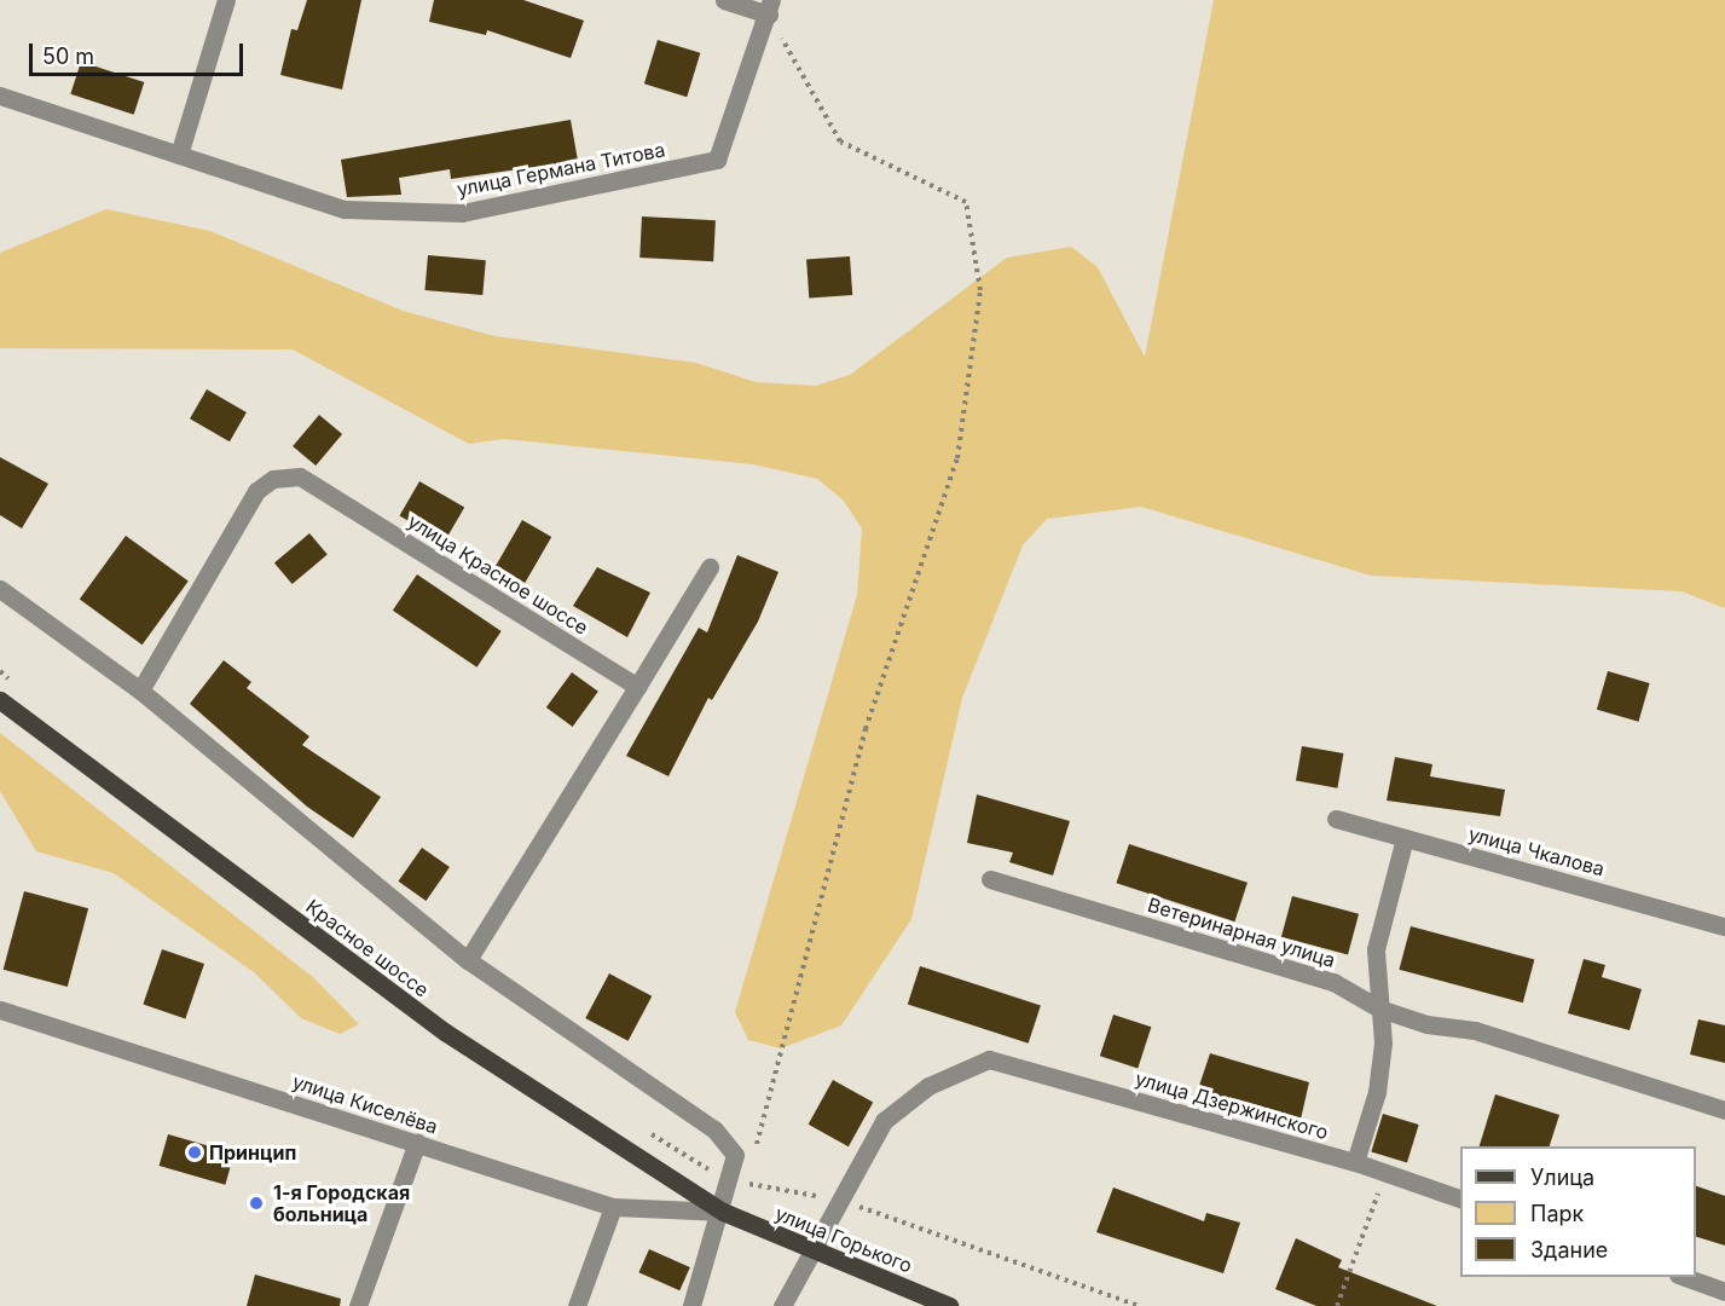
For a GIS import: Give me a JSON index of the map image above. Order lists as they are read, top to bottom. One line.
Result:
{"streets":{"main road":["Красное шоссе","улица Горького"],"street":["улица Германа Титова","улица Красное шоссе","улица Чкалова","Ветеринарная улица","улица Киселёва","улица Дзержинского"]},"crossings":[["Красное шоссе","улица Киселёва"],["Красное шоссе","улица Горького"],["улица Киселёва","улица Горького"]],"places":["Принцип","1-я Городская больница"],"legend":["Улица","Парк","Здание"],"scale_bar":"50 m"}
